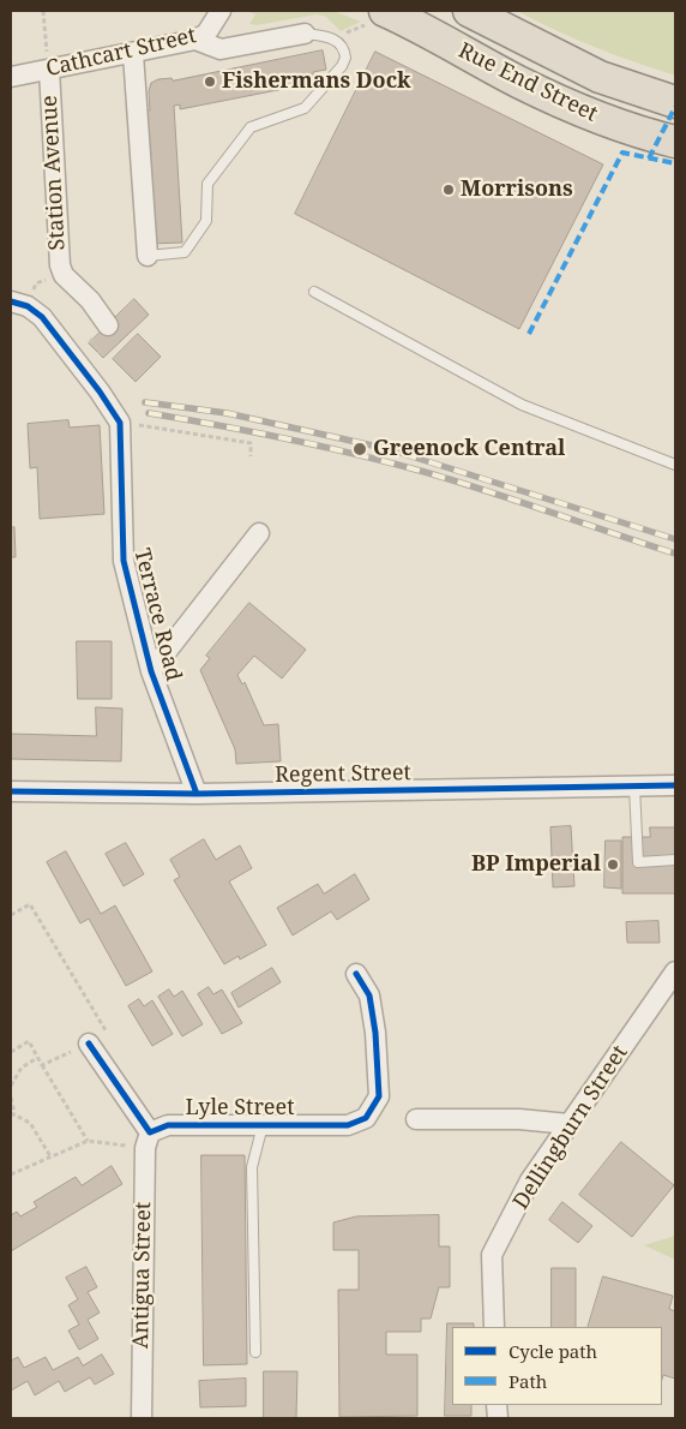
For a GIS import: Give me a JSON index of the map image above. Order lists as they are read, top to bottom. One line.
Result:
{"streets":{"highway":["Rue End Street"],"street":["Cathcart Street","Station Avenue","Terrace Road","Regent Street","Lyle Street","Dellingburn Street","Antigua Street"]},"crossings":[["Cathcart Street","Station Avenue"],["Terrace Road","Regent Street"],["Lyle Street","Antigua Street"]],"places":["Fishermans Dock","Morrisons","Greenock Central","BP Imperial"],"legend":["Cycle path","Path"]}
